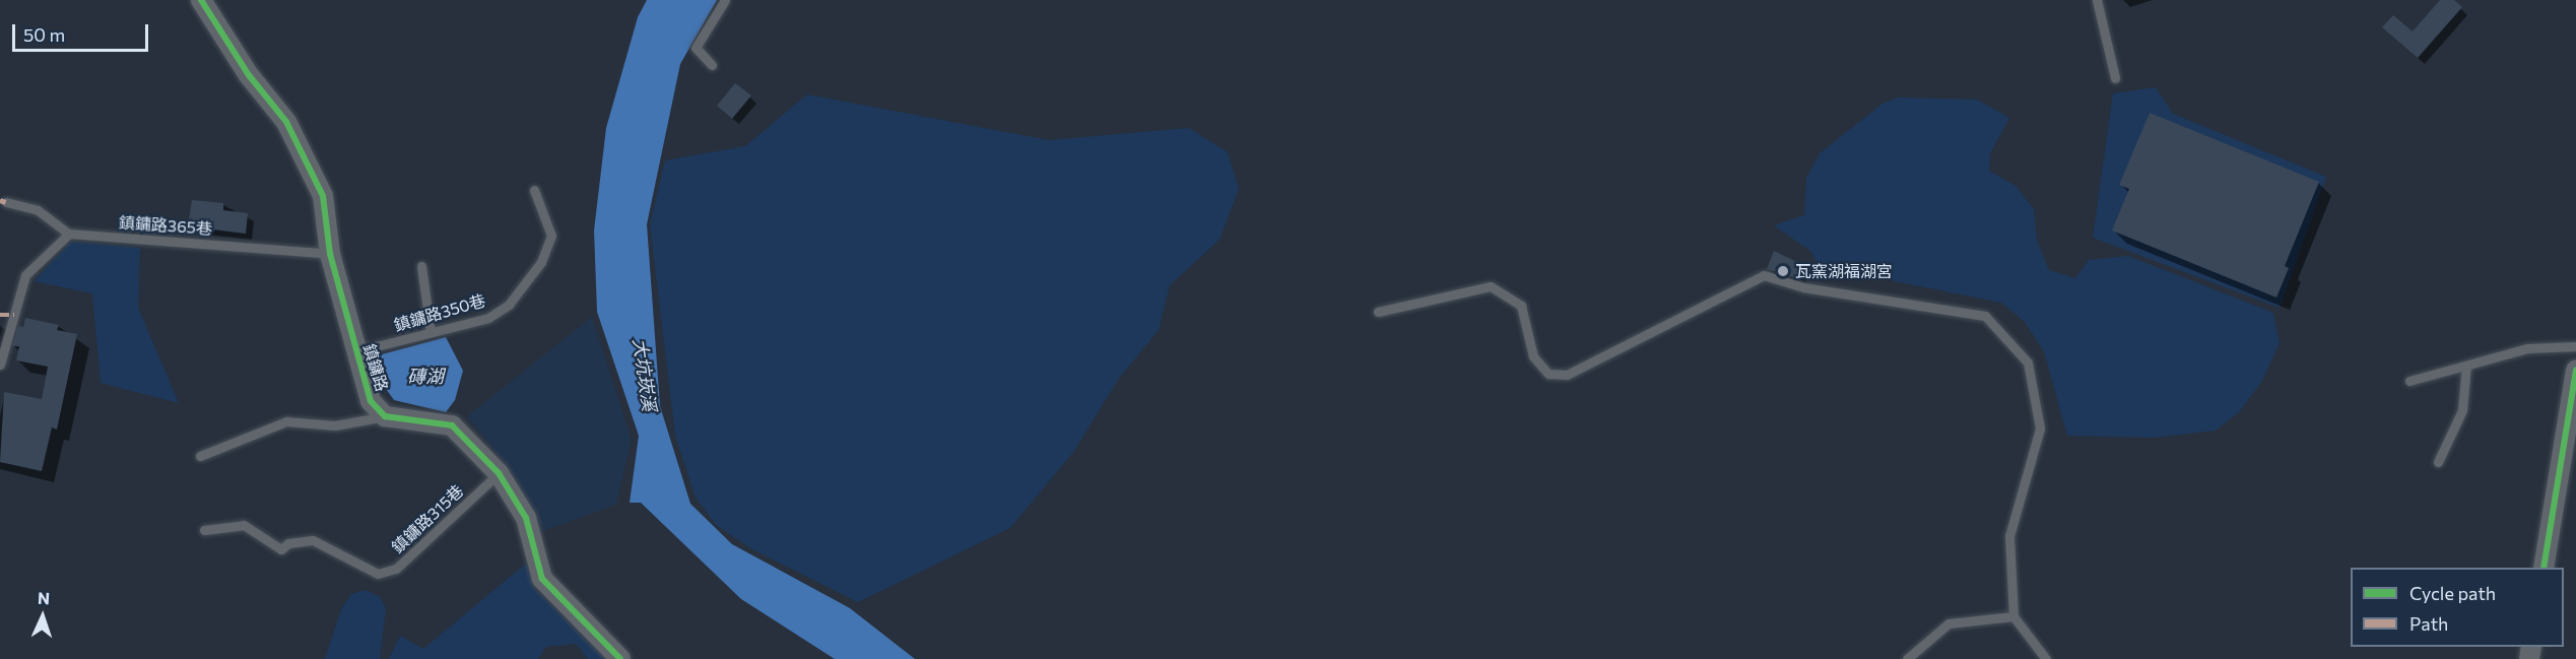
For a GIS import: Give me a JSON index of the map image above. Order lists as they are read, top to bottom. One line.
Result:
{"streets":{"street":["鎮鏞路"],"lane":["鎮鏞路365巷","鎮鏞路350巷","鎮鏞路315巷"]},"crossings":[["鎮鏞路365巷","鎮鏞路"],["鎮鏞路350巷","鎮鏞路"],["鎮鏞路","鎮鏞路315巷"]],"water":["大坑崁溪","磚湖"],"places":["瓦窯湖福湖宮"],"legend":["Cycle path","Path"],"scale_bar":"50 m","north":"top"}
